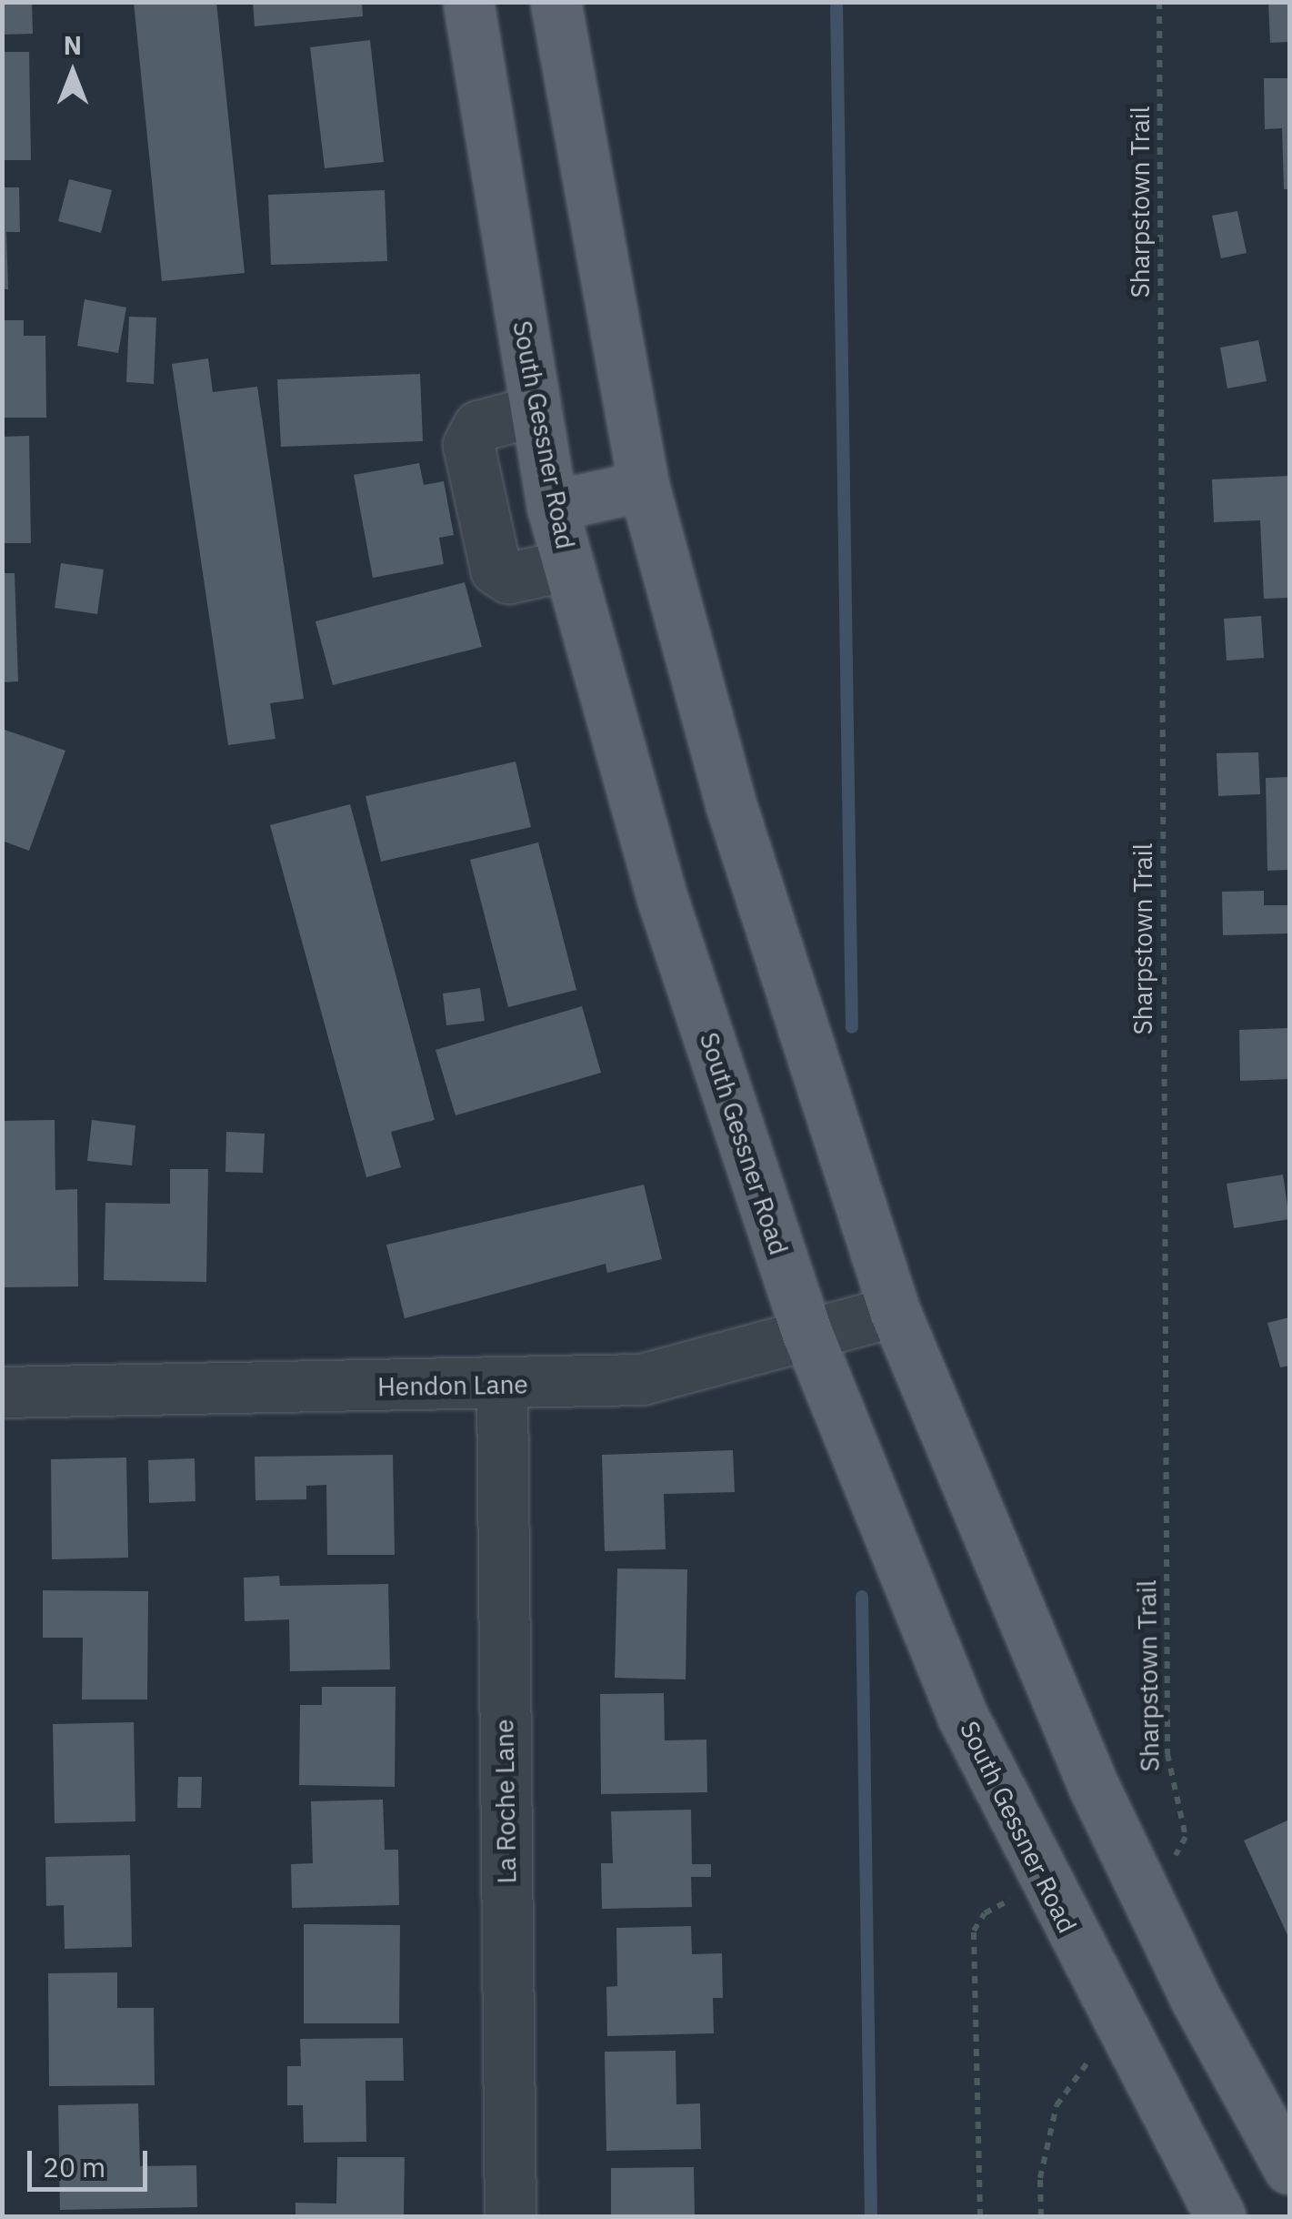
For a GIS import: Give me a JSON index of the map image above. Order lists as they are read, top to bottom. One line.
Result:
{"streets":{"main road":["South Gessner Road"],"street":["Hendon Lane","La Roche Lane"],"path":["Sharpstown Trail"]},"crossings":[["South Gessner Road","Hendon Lane"],["Hendon Lane","La Roche Lane"]],"scale_bar":"20 m","north":"top"}
